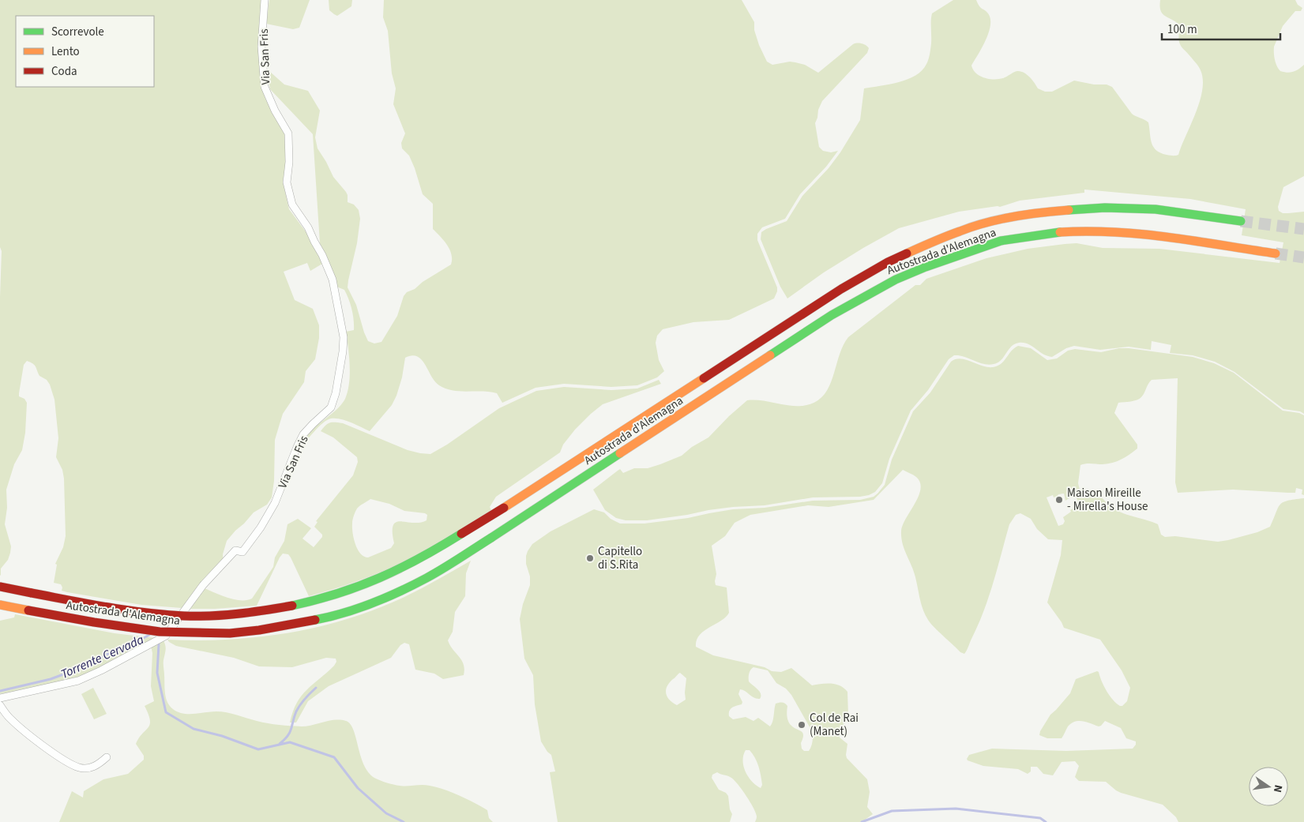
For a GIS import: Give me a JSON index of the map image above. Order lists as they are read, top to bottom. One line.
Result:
{"streets":{"highway":["Autostrada d'Alemagna"],"street":["Via San Fris"]},"water":["Torrente Cervada"],"places":["Maison Mireille - Mirella's House","Capitello di S.Rita","Col de Rai (Manet)"],"legend":["Scorrevole","Lento","Coda"],"scale_bar":"100 m","north":"right"}
